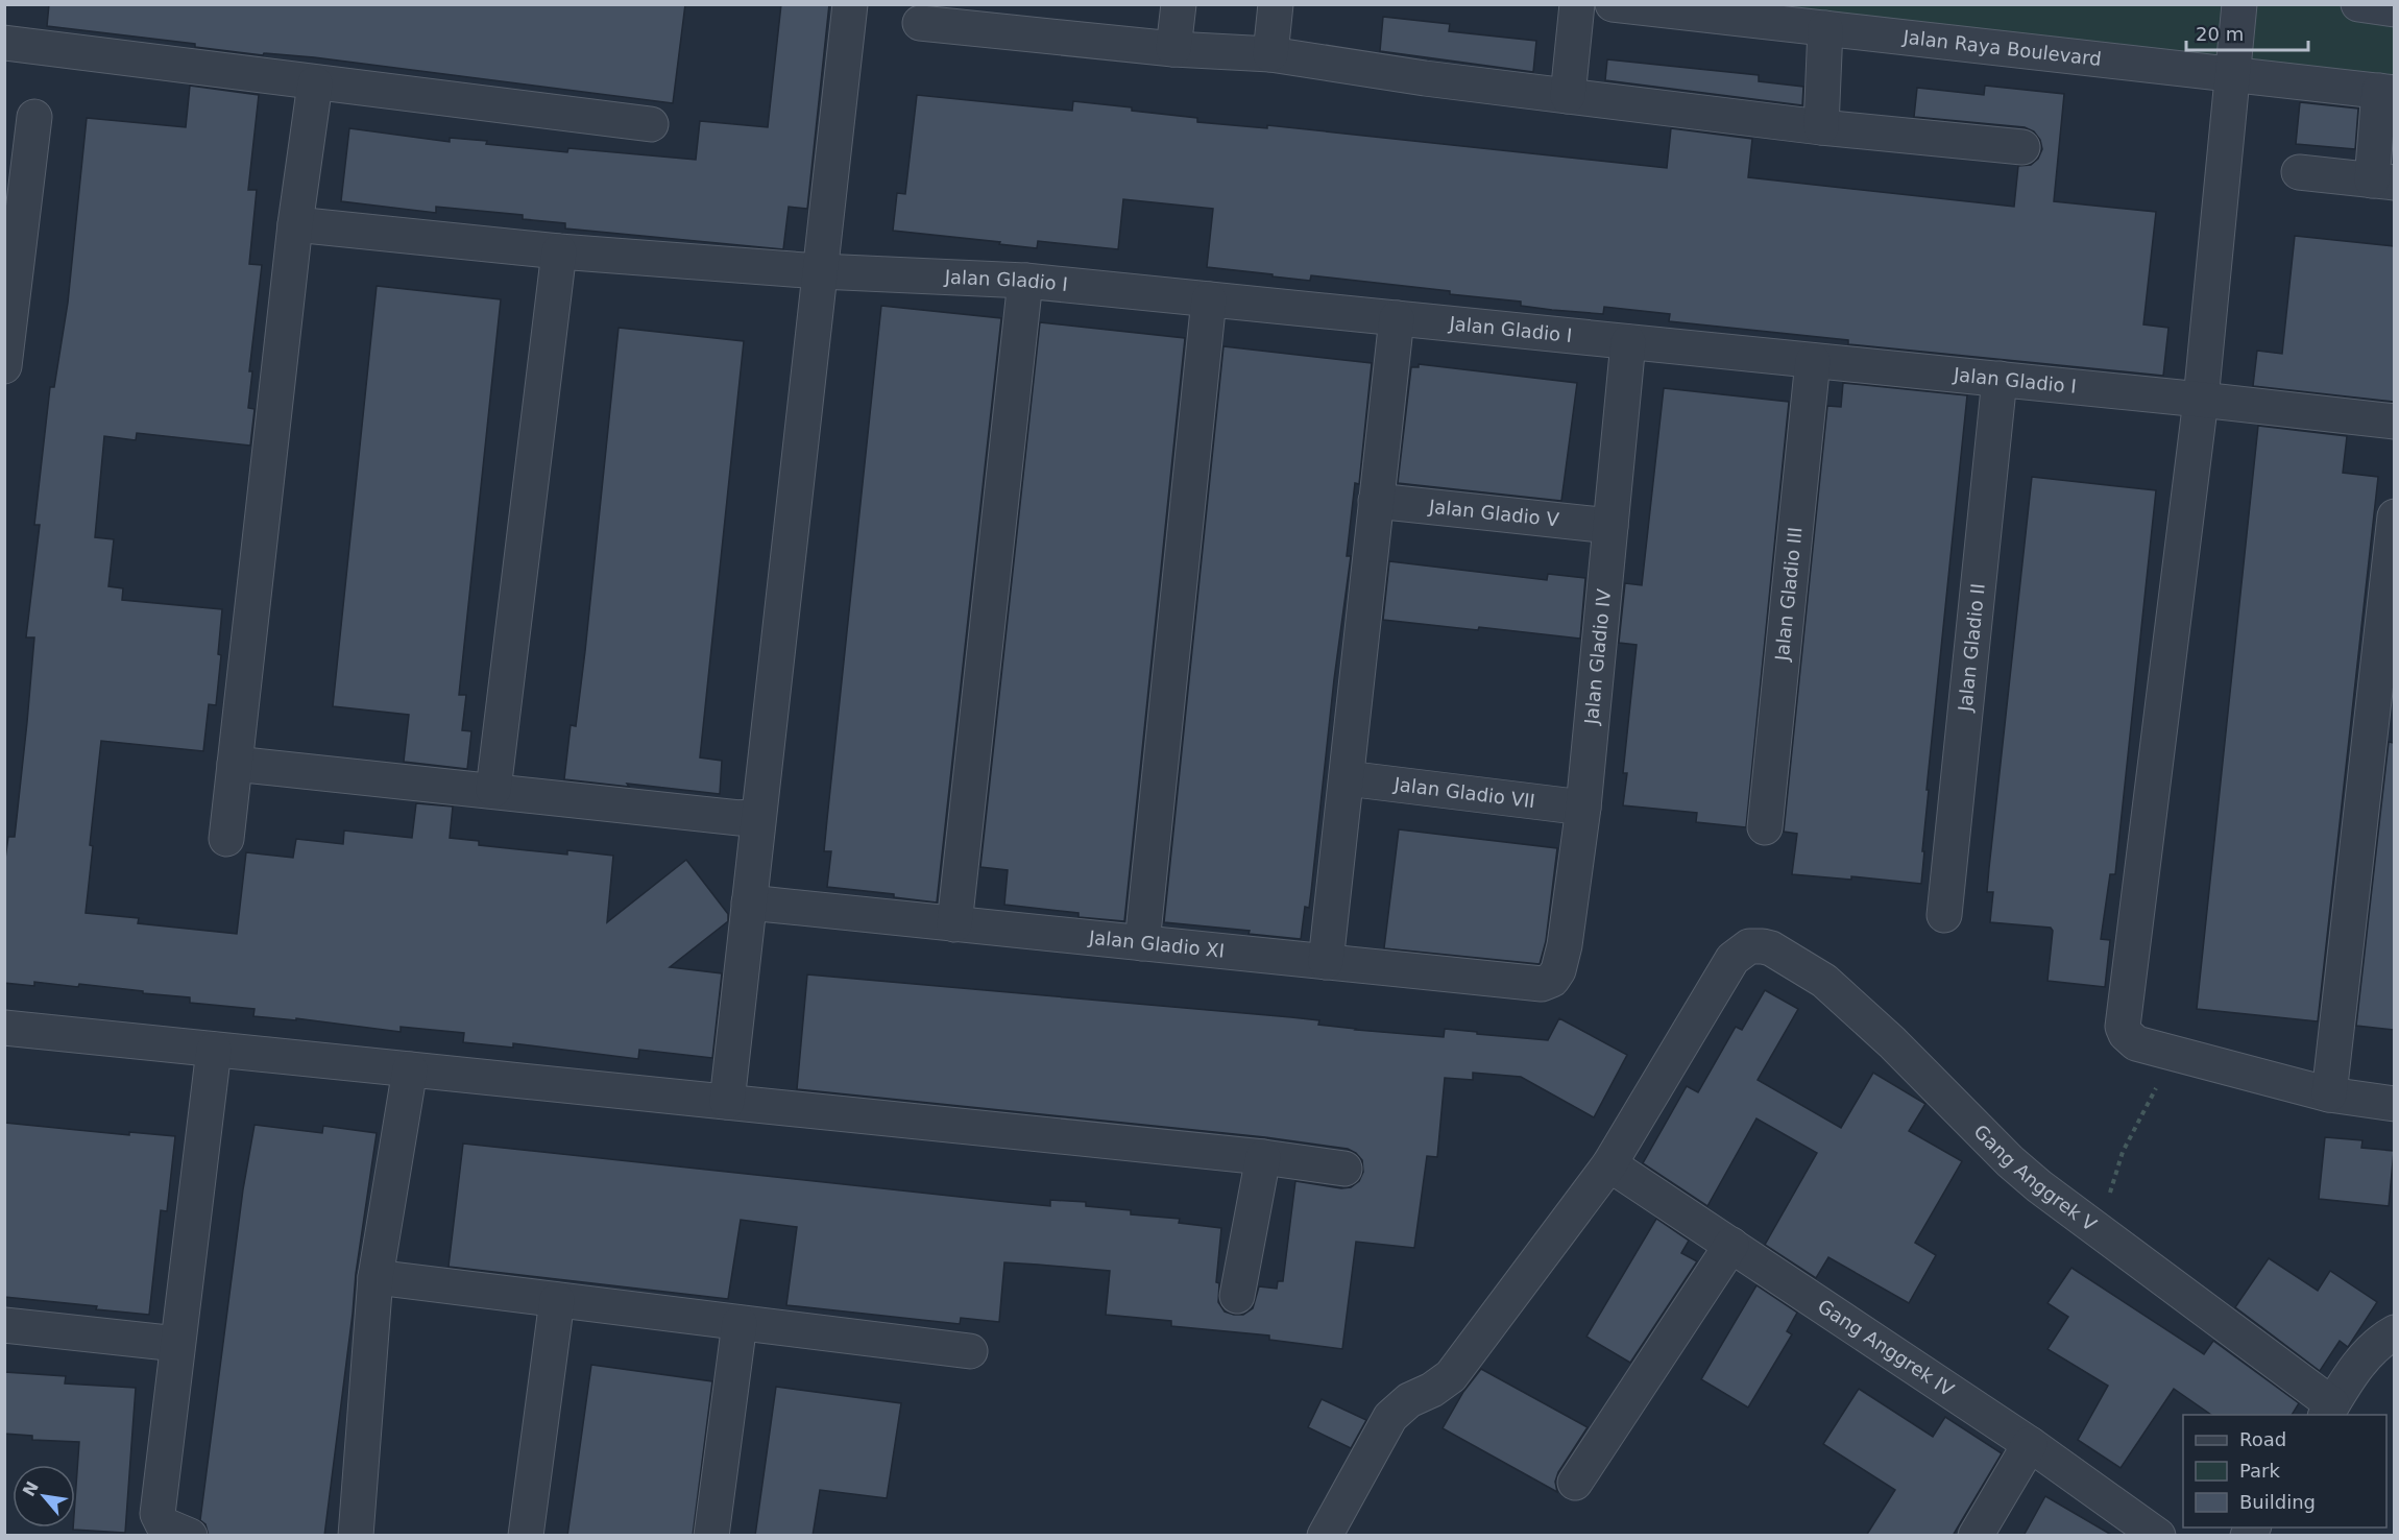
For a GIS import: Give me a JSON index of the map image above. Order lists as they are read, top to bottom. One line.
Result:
{"streets":{"street":["Jalan Raya Boulevard","Jalan Gladio I","Jalan Gladio V","Jalan Gladio III","Jalan Gladio II","Jalan Gladio IV","Jalan Gladio VII","Jalan Gladio XI","Gang Anggrek V","Gang Anggrek IV"]},"crossings":[["Jalan Gladio I","Jalan Gladio III"],["Jalan Gladio I","Jalan Gladio II"],["Jalan Gladio I","Jalan Gladio IV"],["Jalan Gladio V","Jalan Gladio IV"],["Jalan Gladio IV","Jalan Gladio VII"],["Jalan Gladio IV","Jalan Gladio XI"],["Gang Anggrek V","Gang Anggrek IV"]],"legend":["Road","Park","Building"],"scale_bar":"20 m","north":"top left"}
